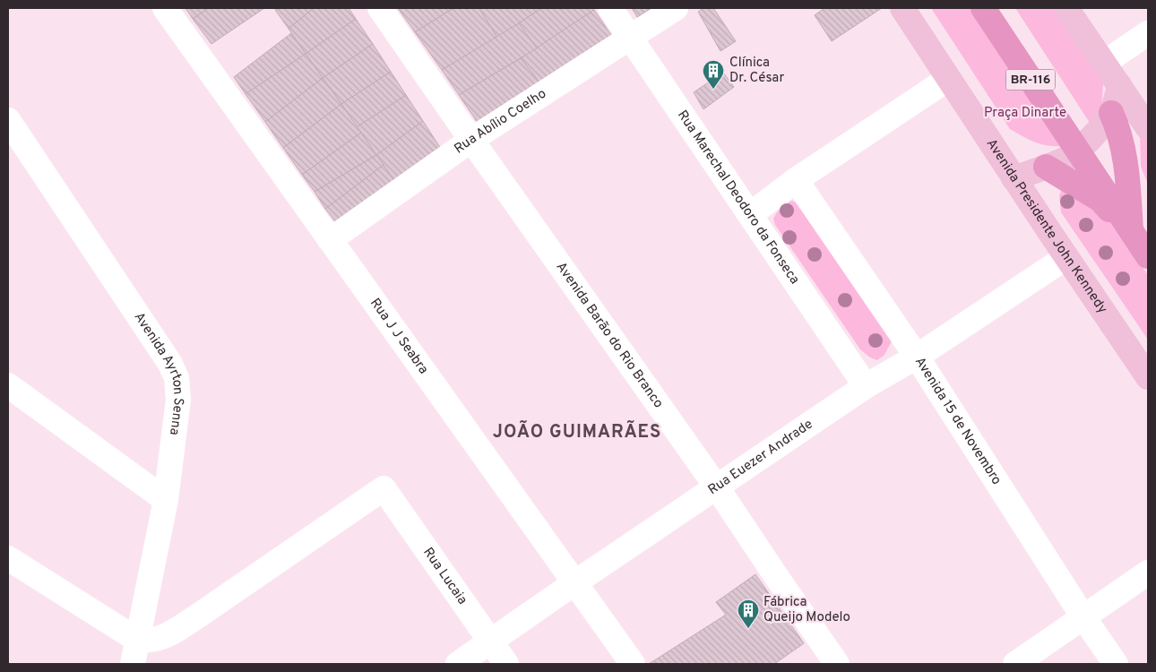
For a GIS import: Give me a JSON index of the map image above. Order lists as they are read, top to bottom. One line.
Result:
{"streets":{"highway":["BR-116"],"main road":["Avenida Presidente John Kennedy"],"street":["Rua Abílio Coelho","Rua Marechal Deodoro da Fonseca","Avenida Barão do Rio Branco","Rua J J Seabra","Avenida Ayrton Senna","Avenida 15 de Novembro","Rua Euezer Andrade","Rua Lucaia"]},"crossings":[["Rua Abílio Coelho","Rua Marechal Deodoro da Fonseca"],["Rua Abílio Coelho","Avenida Barão do Rio Branco"],["Rua Abílio Coelho","Rua J J Seabra"],["Rua Marechal Deodoro da Fonseca","Rua Euezer Andrade"],["Avenida Presidente John Kennedy","Rua Euezer Andrade"],["Avenida Barão do Rio Branco","Rua Euezer Andrade"],["Rua J J Seabra","Rua Euezer Andrade"],["Avenida Ayrton Senna","Rua Lucaia"],["Avenida 15 de Novembro","Rua Euezer Andrade"],["Rua Euezer Andrade","Rua Lucaia"]],"districts":["JOÃO GUIMARÃES"],"parks":["Praça Dinarte"],"places":{"building":["Clínica Dr. César","Fábrica Queijo Modelo"]}}
